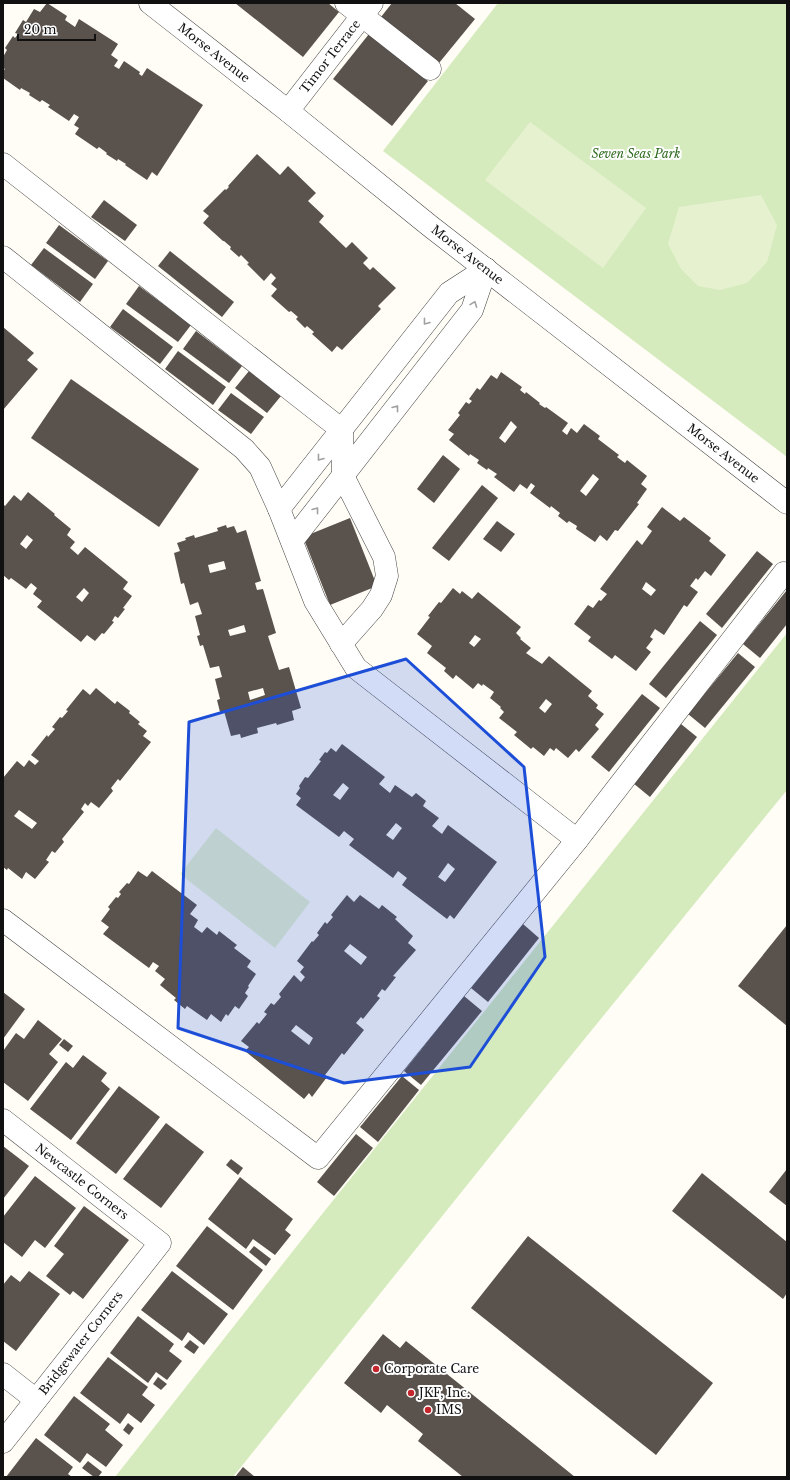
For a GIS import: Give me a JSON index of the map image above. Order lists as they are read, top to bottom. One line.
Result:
{"streets":{"street":["Morse Avenue","Timor Terrace","Newcastle Corners","Bridgewater Corners"]},"crossings":[["Morse Avenue","Timor Terrace"],["Newcastle Corners","Bridgewater Corners"]],"parks":["Seven Seas Park"],"places":["Corporate Care","JKF, Inc.","IMS"],"scale_bar":"20 m"}
